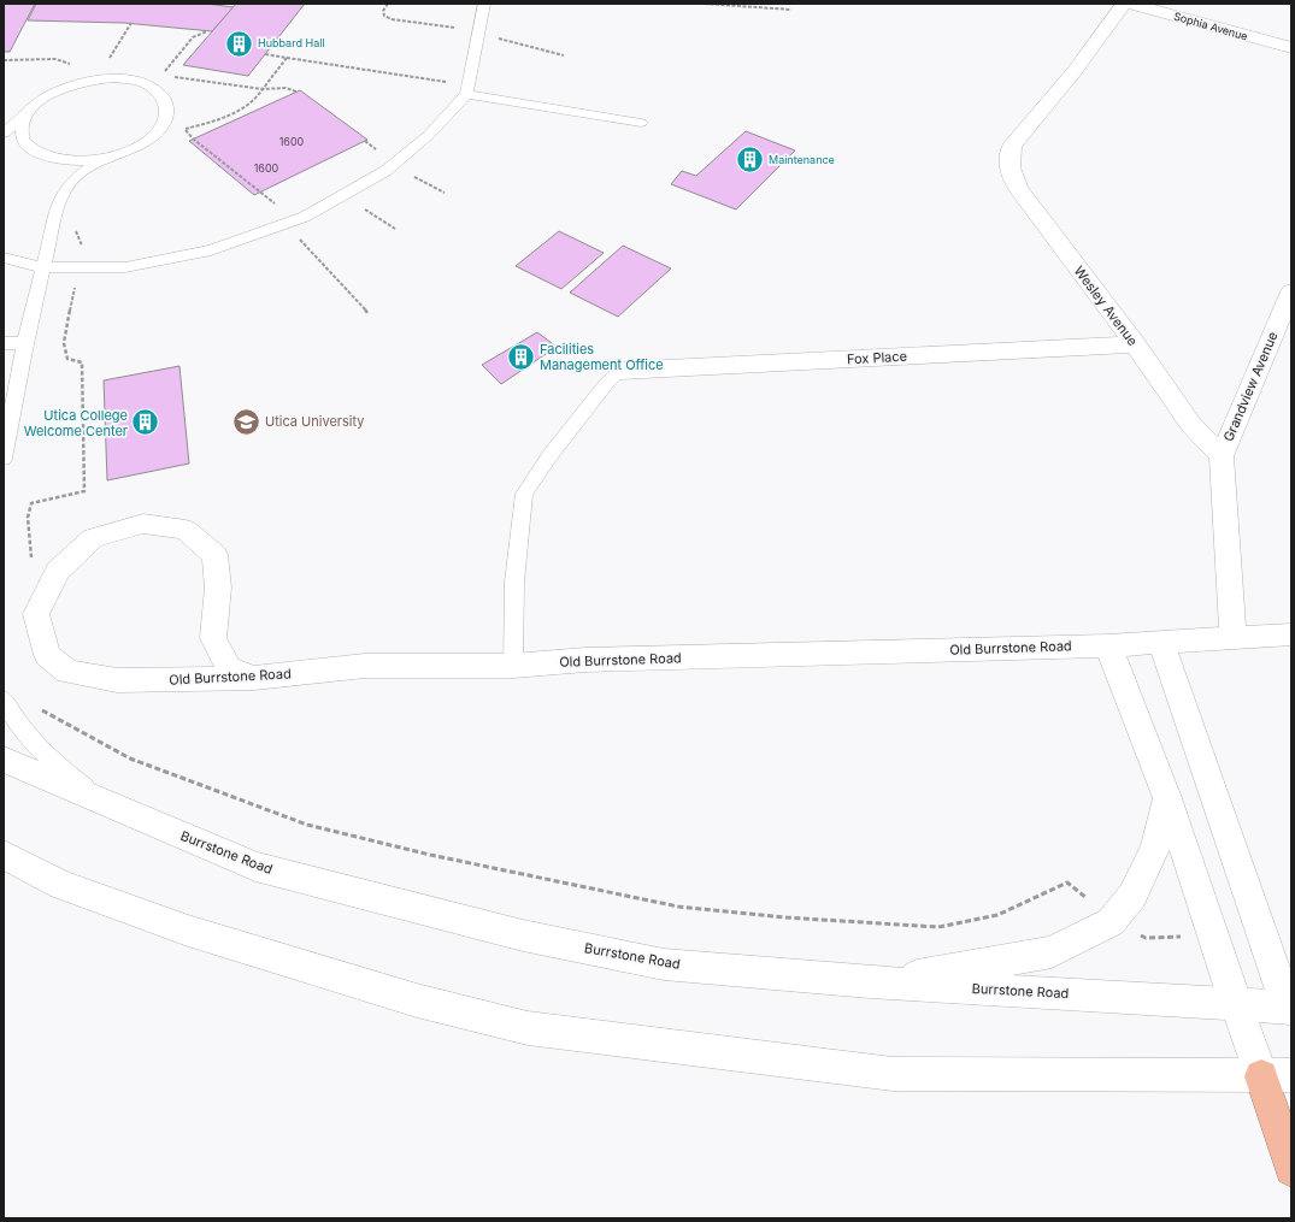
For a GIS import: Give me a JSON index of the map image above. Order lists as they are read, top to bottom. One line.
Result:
{"streets":{"street":["Sophia Avenue","Wesley Avenue","Fox Place","Grandview Avenue","Old Burrstone Road","Burrstone Road"]},"crossings":[["Wesley Avenue","Fox Place"],["Wesley Avenue","Grandview Avenue"]],"places":{"building":["Hubbard Hall","Maintenance","Facilities Management Office","Utica College Welcome Center"],"school or university":["Utica University"]},"house_numbers":["1600","1600"]}
